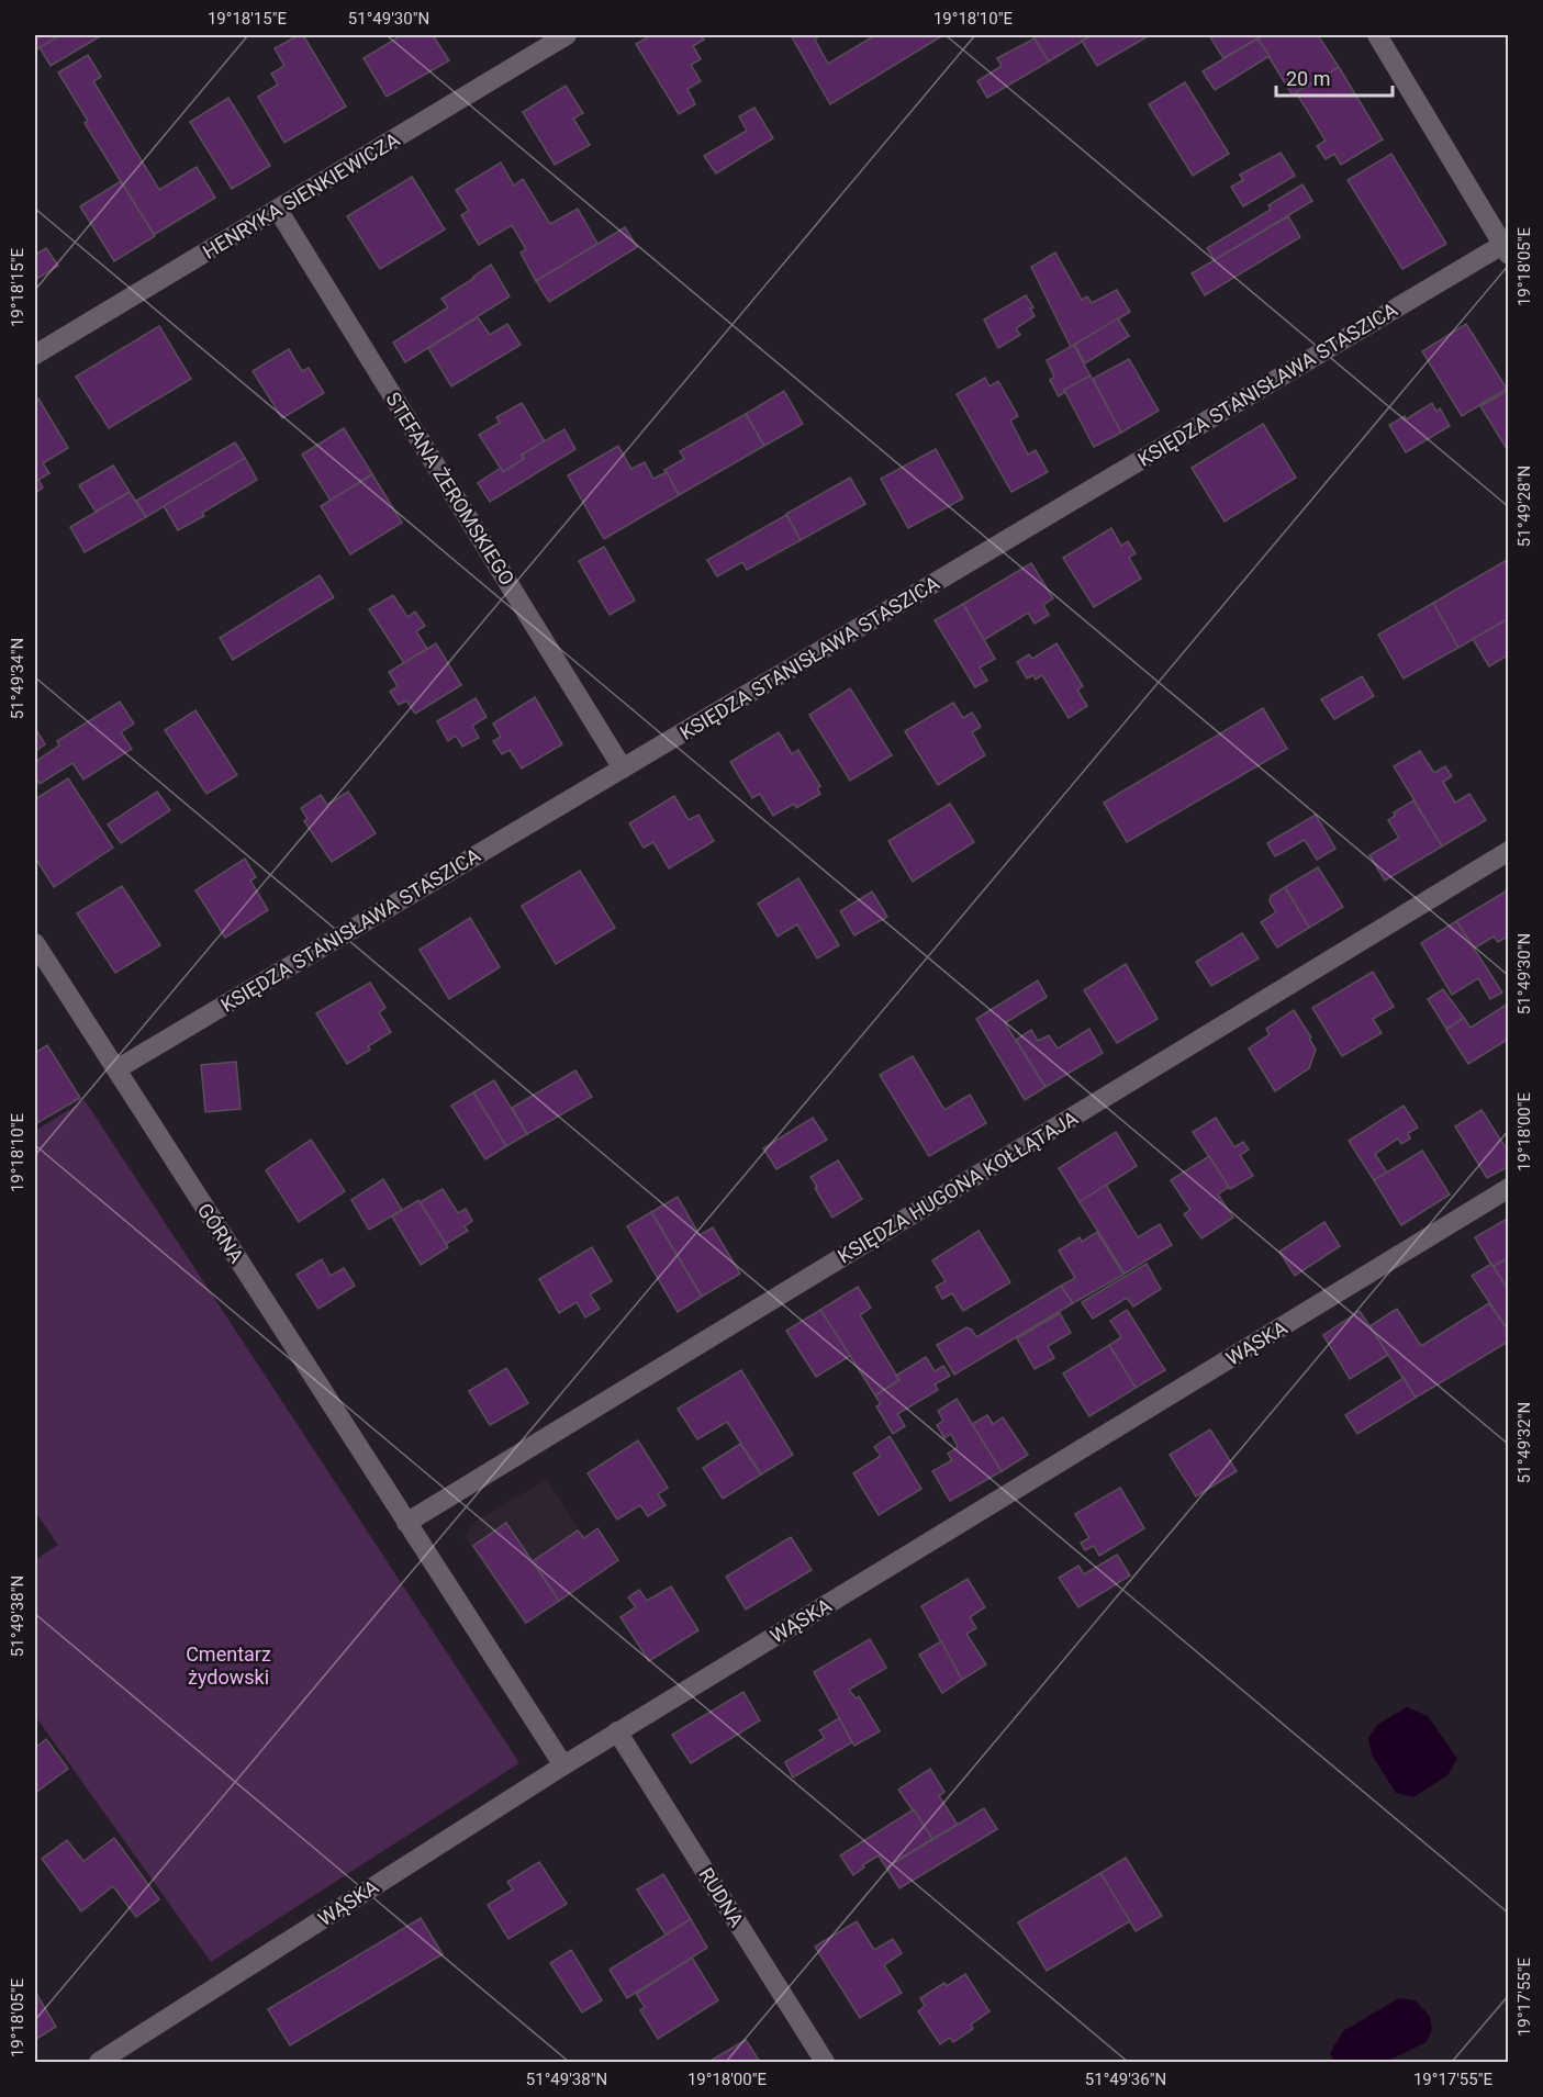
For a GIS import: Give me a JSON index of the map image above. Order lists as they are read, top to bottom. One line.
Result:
{"streets":{"street":["HENRYKA SIENKIEWICZA","KSIĘDZA STANISŁAWA STASZICA","STEFANA ŻEROMSKIEGO","KSIĘDZA HUGONA KOŁŁĄTAJA","GÓRNA","WĄSKA","RUDNA"]},"crossings":[["HENRYKA SIENKIEWICZA","STEFANA ŻEROMSKIEGO"],["KSIĘDZA STANISŁAWA STASZICA","STEFANA ŻEROMSKIEGO"],["KSIĘDZA STANISŁAWA STASZICA","GÓRNA"],["KSIĘDZA HUGONA KOŁŁĄTAJA","GÓRNA"],["WĄSKA","RUDNA"]],"parks":["Cmentarz żydowski"],"scale_bar":"20 m","coordinates":["19°18'15\"E","51°49'30\"N","19°18'10\"E","19°18'05\"E","51°49'28\"N","51°49'34\"N","19°18'00\"E","51°49'32\"N","51°49'38\"N","19°17'55\"E","51°49'36\"N"]}
